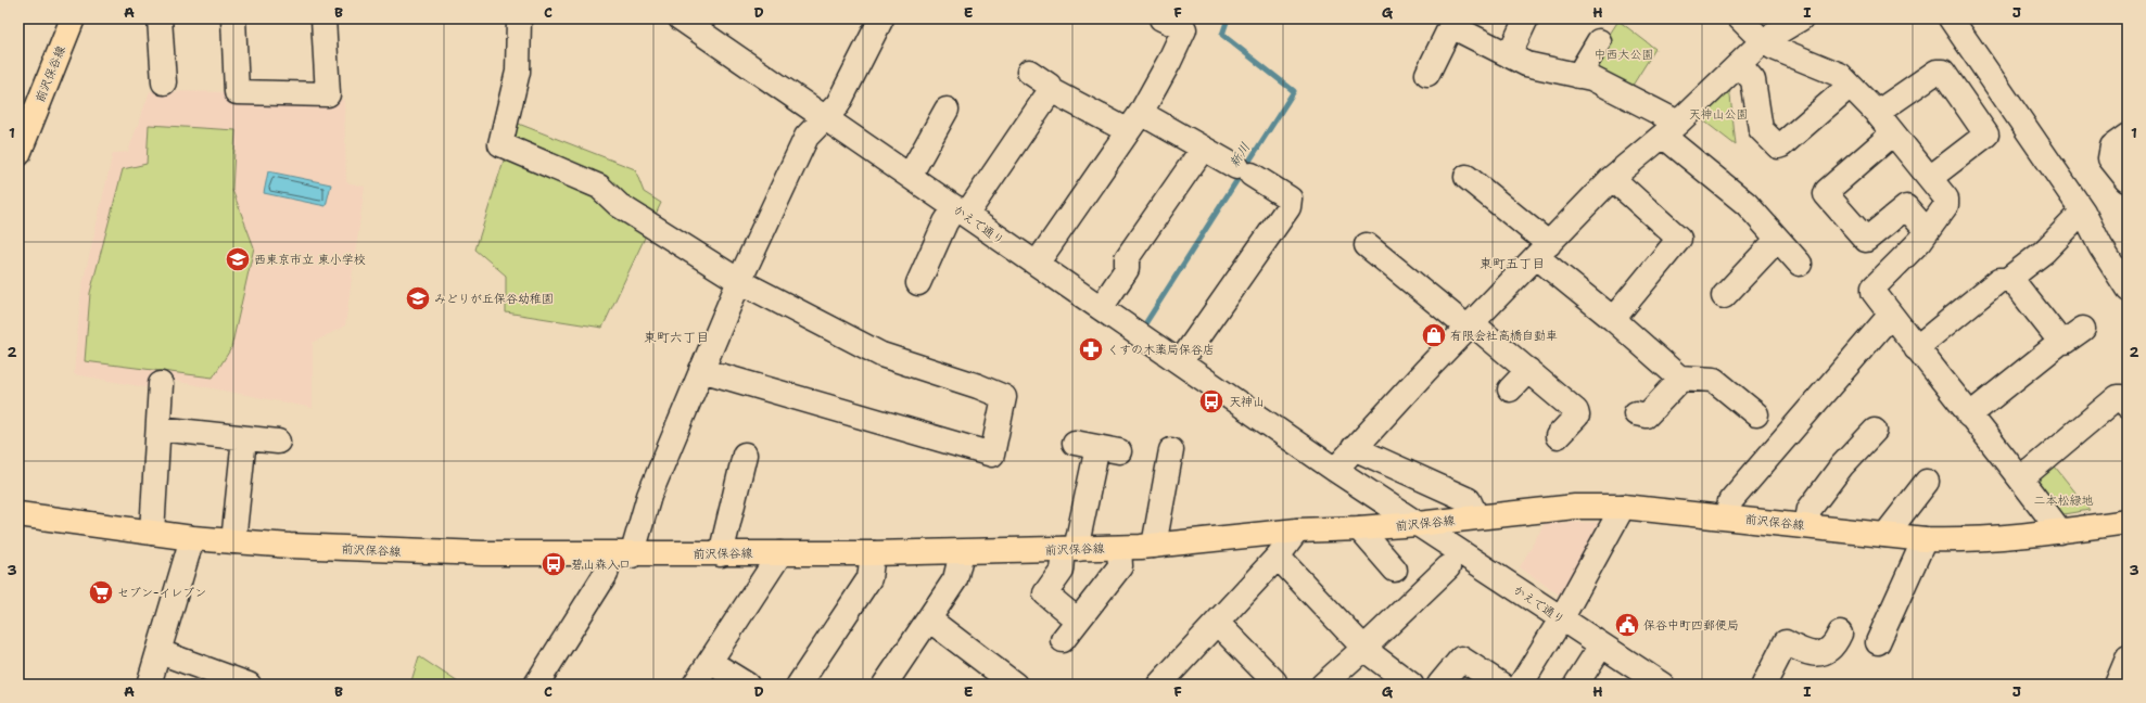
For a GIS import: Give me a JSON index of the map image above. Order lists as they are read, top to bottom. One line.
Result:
{"streets":{"main road":["前沢保谷線"],"street":["かえで通り"]},"crossings":[["前沢保谷線","かえで通り"]],"districts":["東町五丁目","東町六丁目"],"water":["新川"],"parks":["中西大公園","天神山公園","二本松緑地"],"places":{"school or university":["西東京市立 東小学校","みどりが丘保谷幼稚園"],"shop":["有限会社高橋自動車"],"pharmacy":["くすの木薬局保谷店"],"bus stop":["天神山","碧山森入口"],"supermarket":["セブン-イレブン"],"public building":["保谷中町四郵便局"]},"grid":{"columns":["A","B","C","D","E","F","G","H","I","J"],"rows":["1","2","3"]}}
